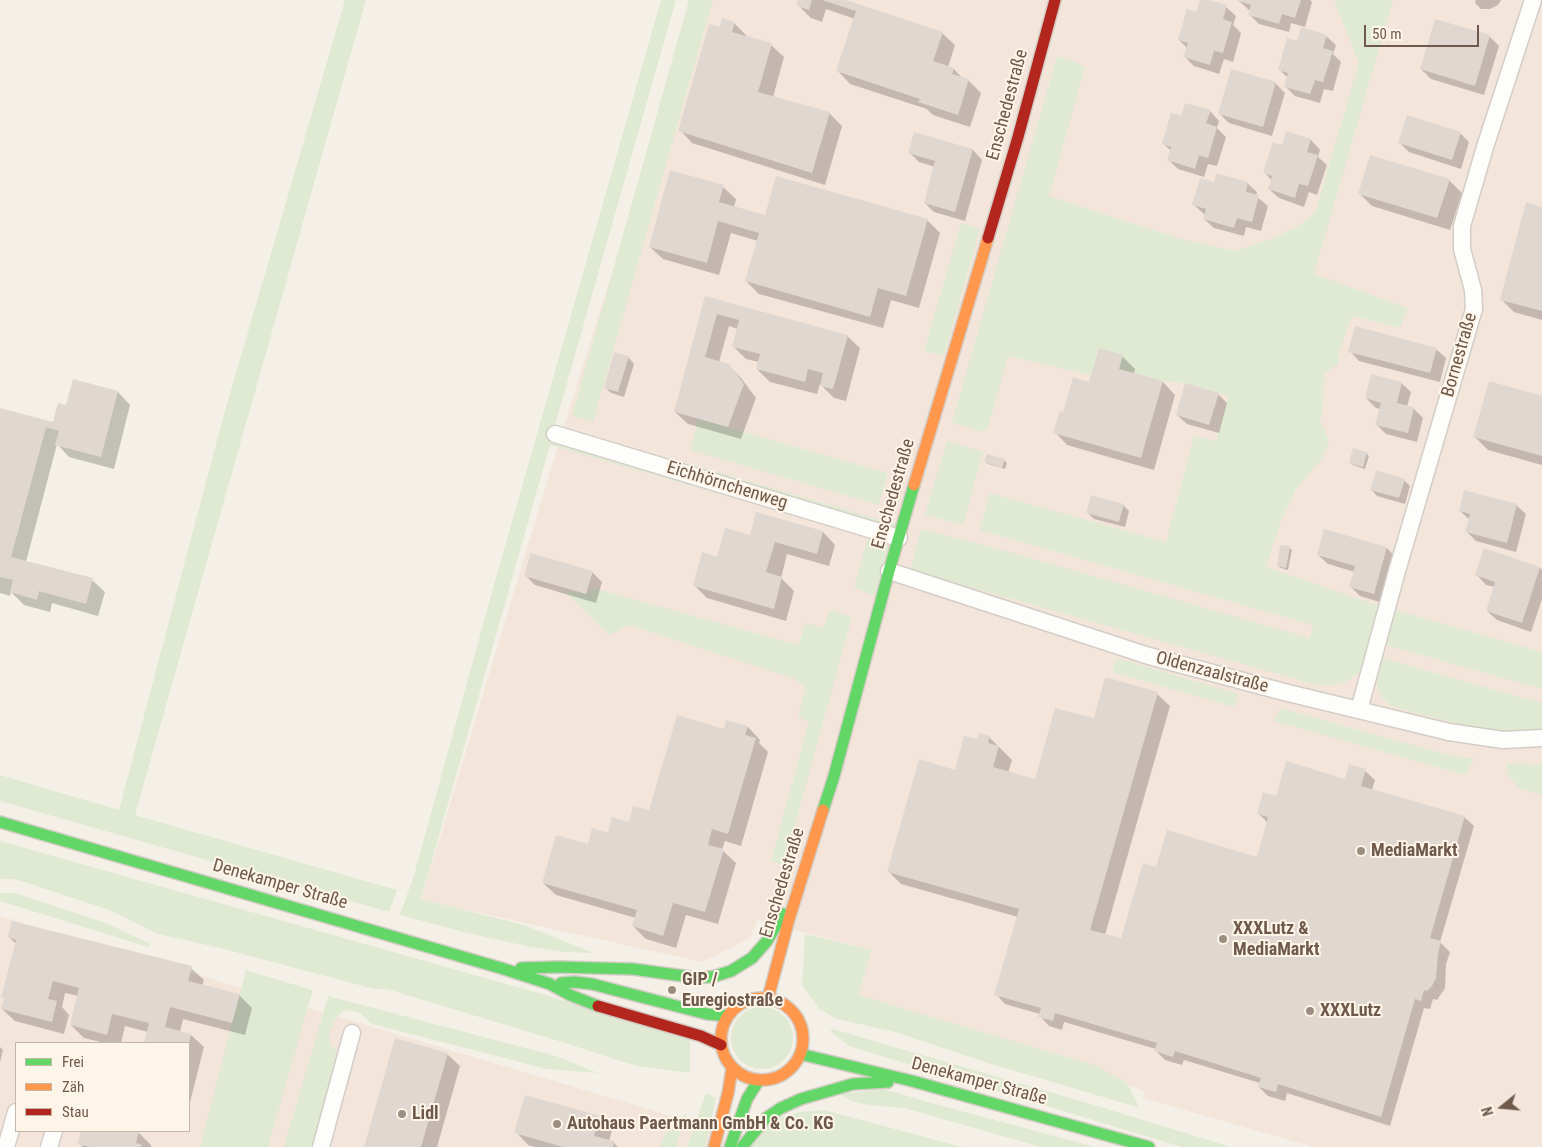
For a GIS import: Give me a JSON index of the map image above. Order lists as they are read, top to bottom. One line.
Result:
{"streets":{"street":["Enschedestraße","Bornestraße","Eichhörnchenweg","Oldenzaalstraße","Denekamper Straße"]},"crossings":[["Enschedestraße","Eichhörnchenweg"],["Enschedestraße","Oldenzaalstraße"],["Enschedestraße","Denekamper Straße"],["Bornestraße","Oldenzaalstraße"]],"places":["MediaMarkt","XXXLutz & MediaMarkt","GIP / Euregiostraße","XXXLutz","Lidl","Autohaus Paertmann GmbH & Co. KG"],"legend":["Frei","Zäh","Stau"],"scale_bar":"50 m","north":"left"}
